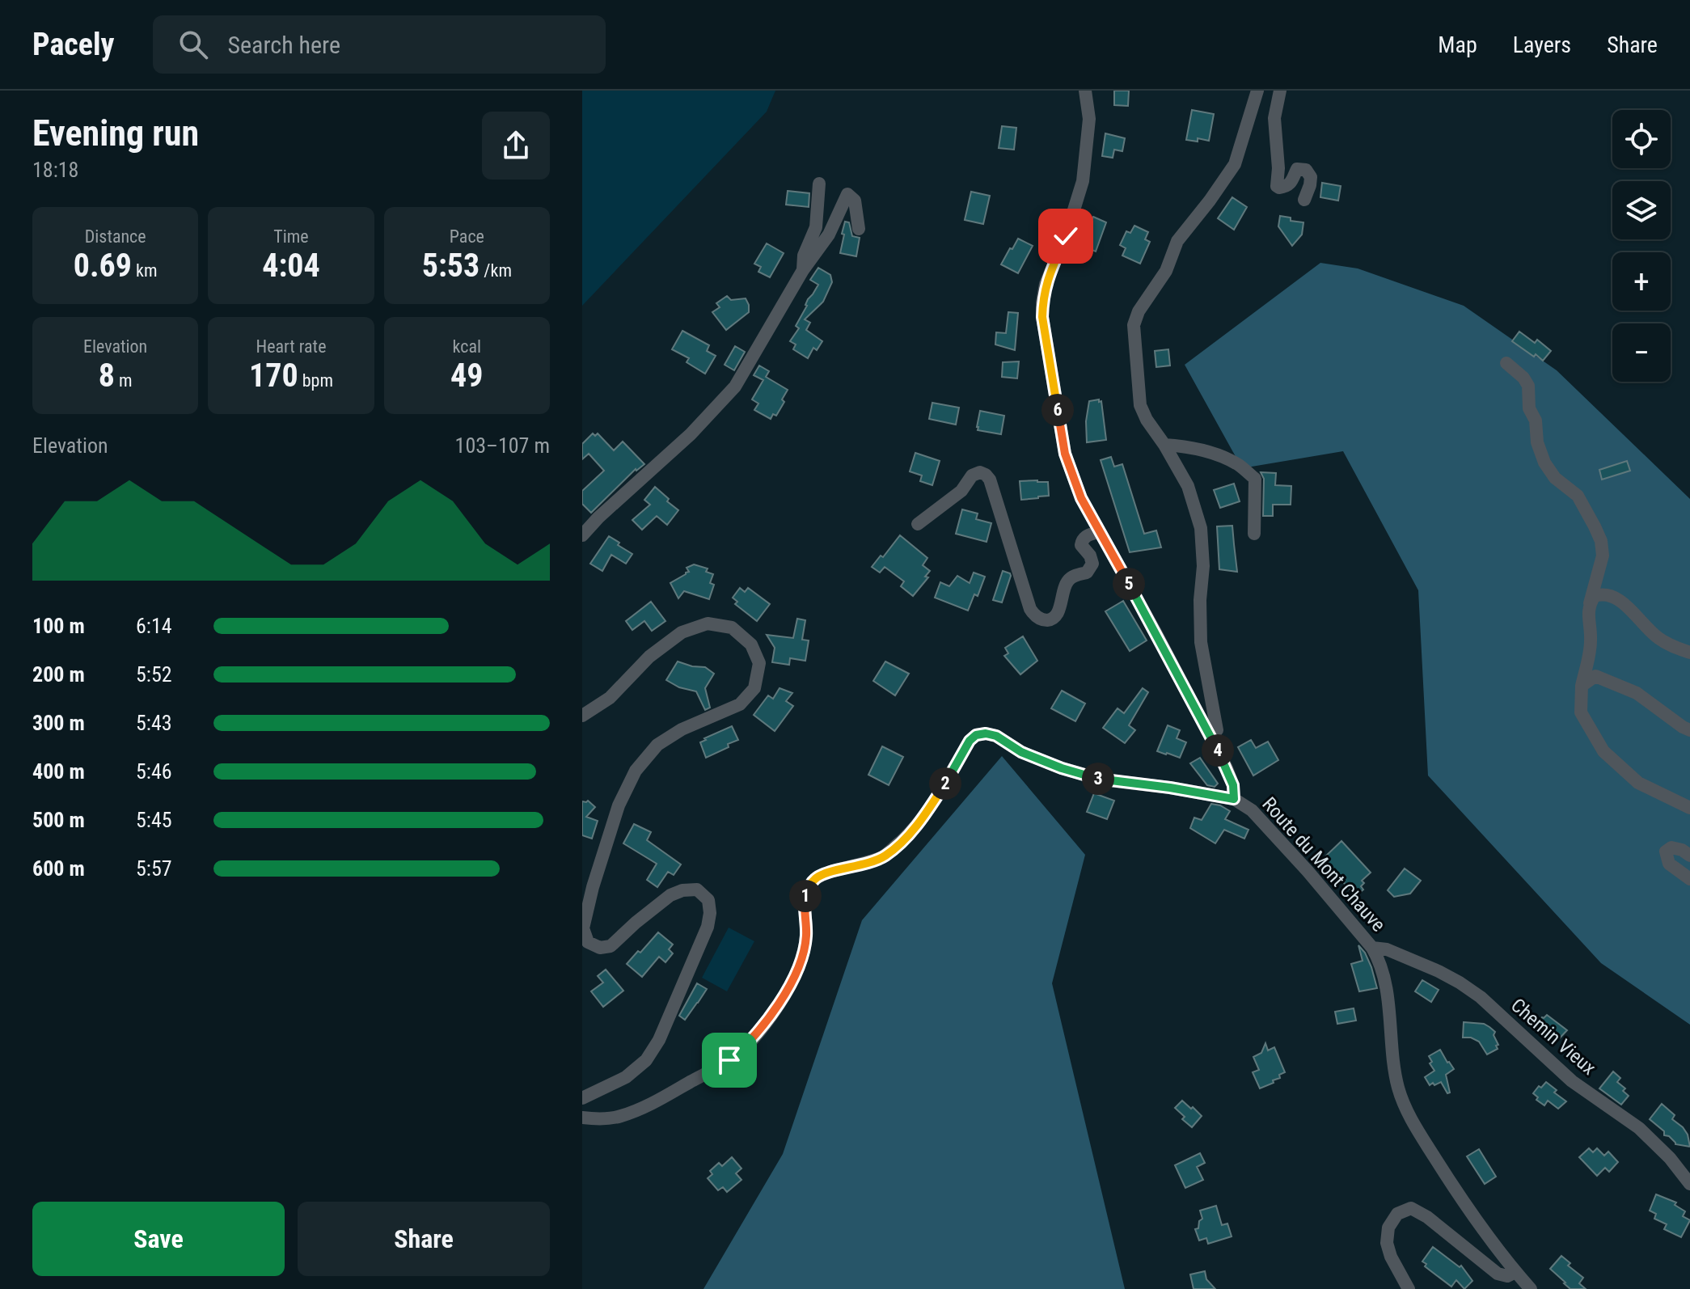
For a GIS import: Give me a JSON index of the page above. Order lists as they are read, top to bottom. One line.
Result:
{"streets":{"street":["Route du Mont Chauve","Chemin Vieux"]},"crossings":[["Route du Mont Chauve","Chemin Vieux"]],"page":{"header":"Pacely","search":"Search here","nav":["Map","Layers","Share"],"heading":["Evening run","18:18"],"map_buttons":["+","−"],"stats":[["Distance","0.69 km"],["Time","4:04"],["Pace","5:53 /km"],["Elevation","8 m"],["Heart rate","170 bpm"],["kcal","49"]],"pins":["6","5","4","3","2","1"],"chart":["Elevation","103–107 m"],"list":[{"name":"100 m","note":"6:14"},{"name":"200 m","note":"5:52"},{"name":"300 m","note":"5:43"},{"name":"400 m","note":"5:46"},{"name":"500 m","note":"5:45"},{"name":"600 m","note":"5:57"}],"buttons":["Save","Share"]}}
